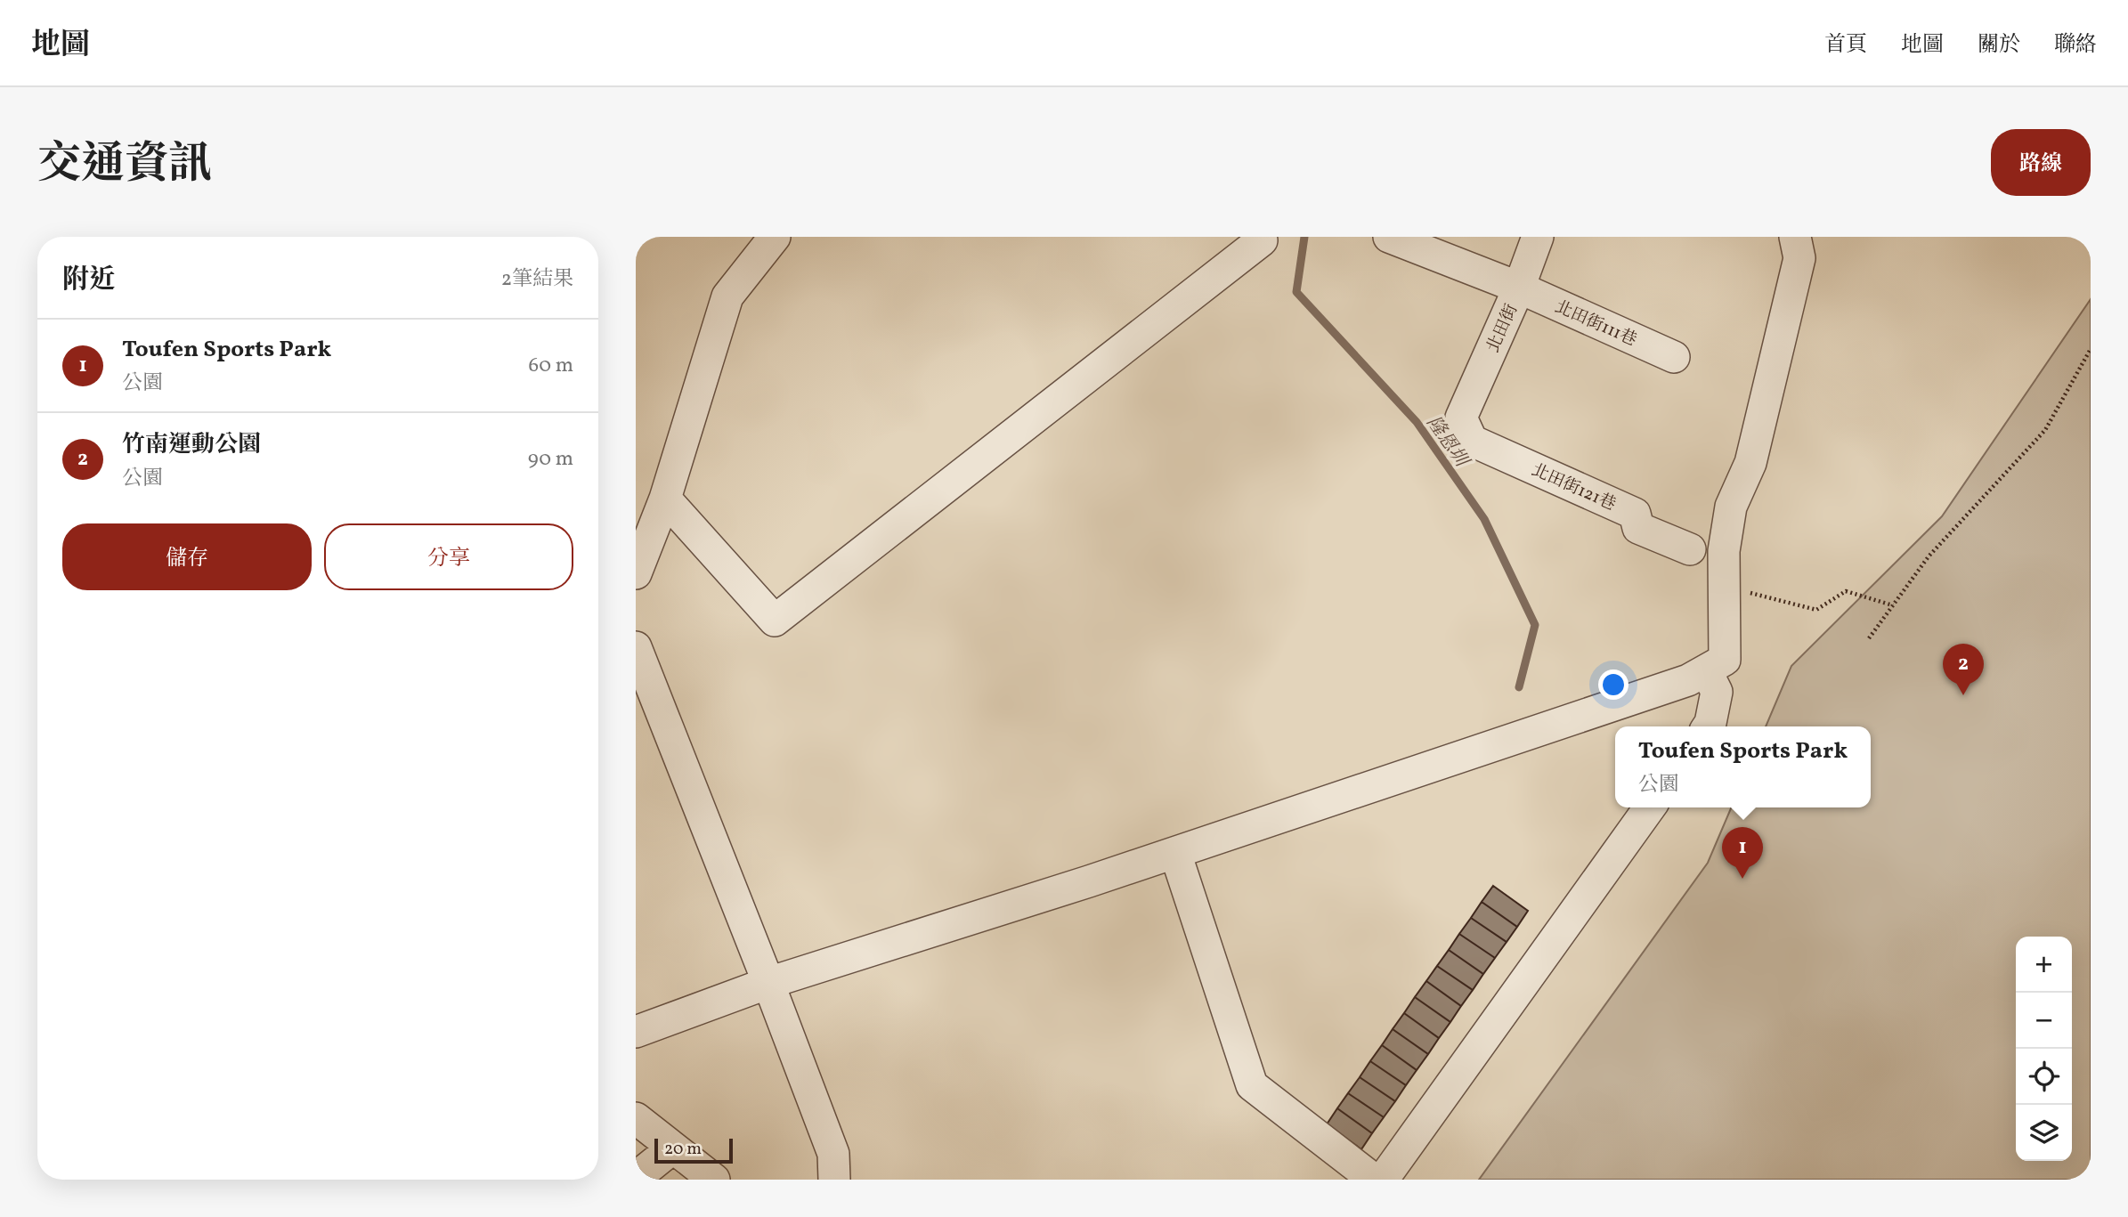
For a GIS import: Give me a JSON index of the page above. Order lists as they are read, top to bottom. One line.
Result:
{"streets":{"street":["北田街111巷","北田街","北田街121巷"]},"crossings":[["北田街111巷","北田街"],["北田街","北田街121巷"]],"water":["隆恩圳"],"scale_bar":"20 m","page":{"header":"地圖","nav":["首頁","地圖","關於","聯絡"],"title":"交通資訊","buttons":["路線",["儲存","分享"]],"heading":["附近","2筆結果"],"list":[{"mark":"1","name":"Toufen Sports Park","note":"公園","value":"60 m"},{"mark":"2","name":"竹南運動公園","note":"公園","value":"90 m"}],"pins":["2","1"],"popup":["Toufen Sports Park","公園"],"map_buttons":["+","−"],"scale":"20 m"}}
